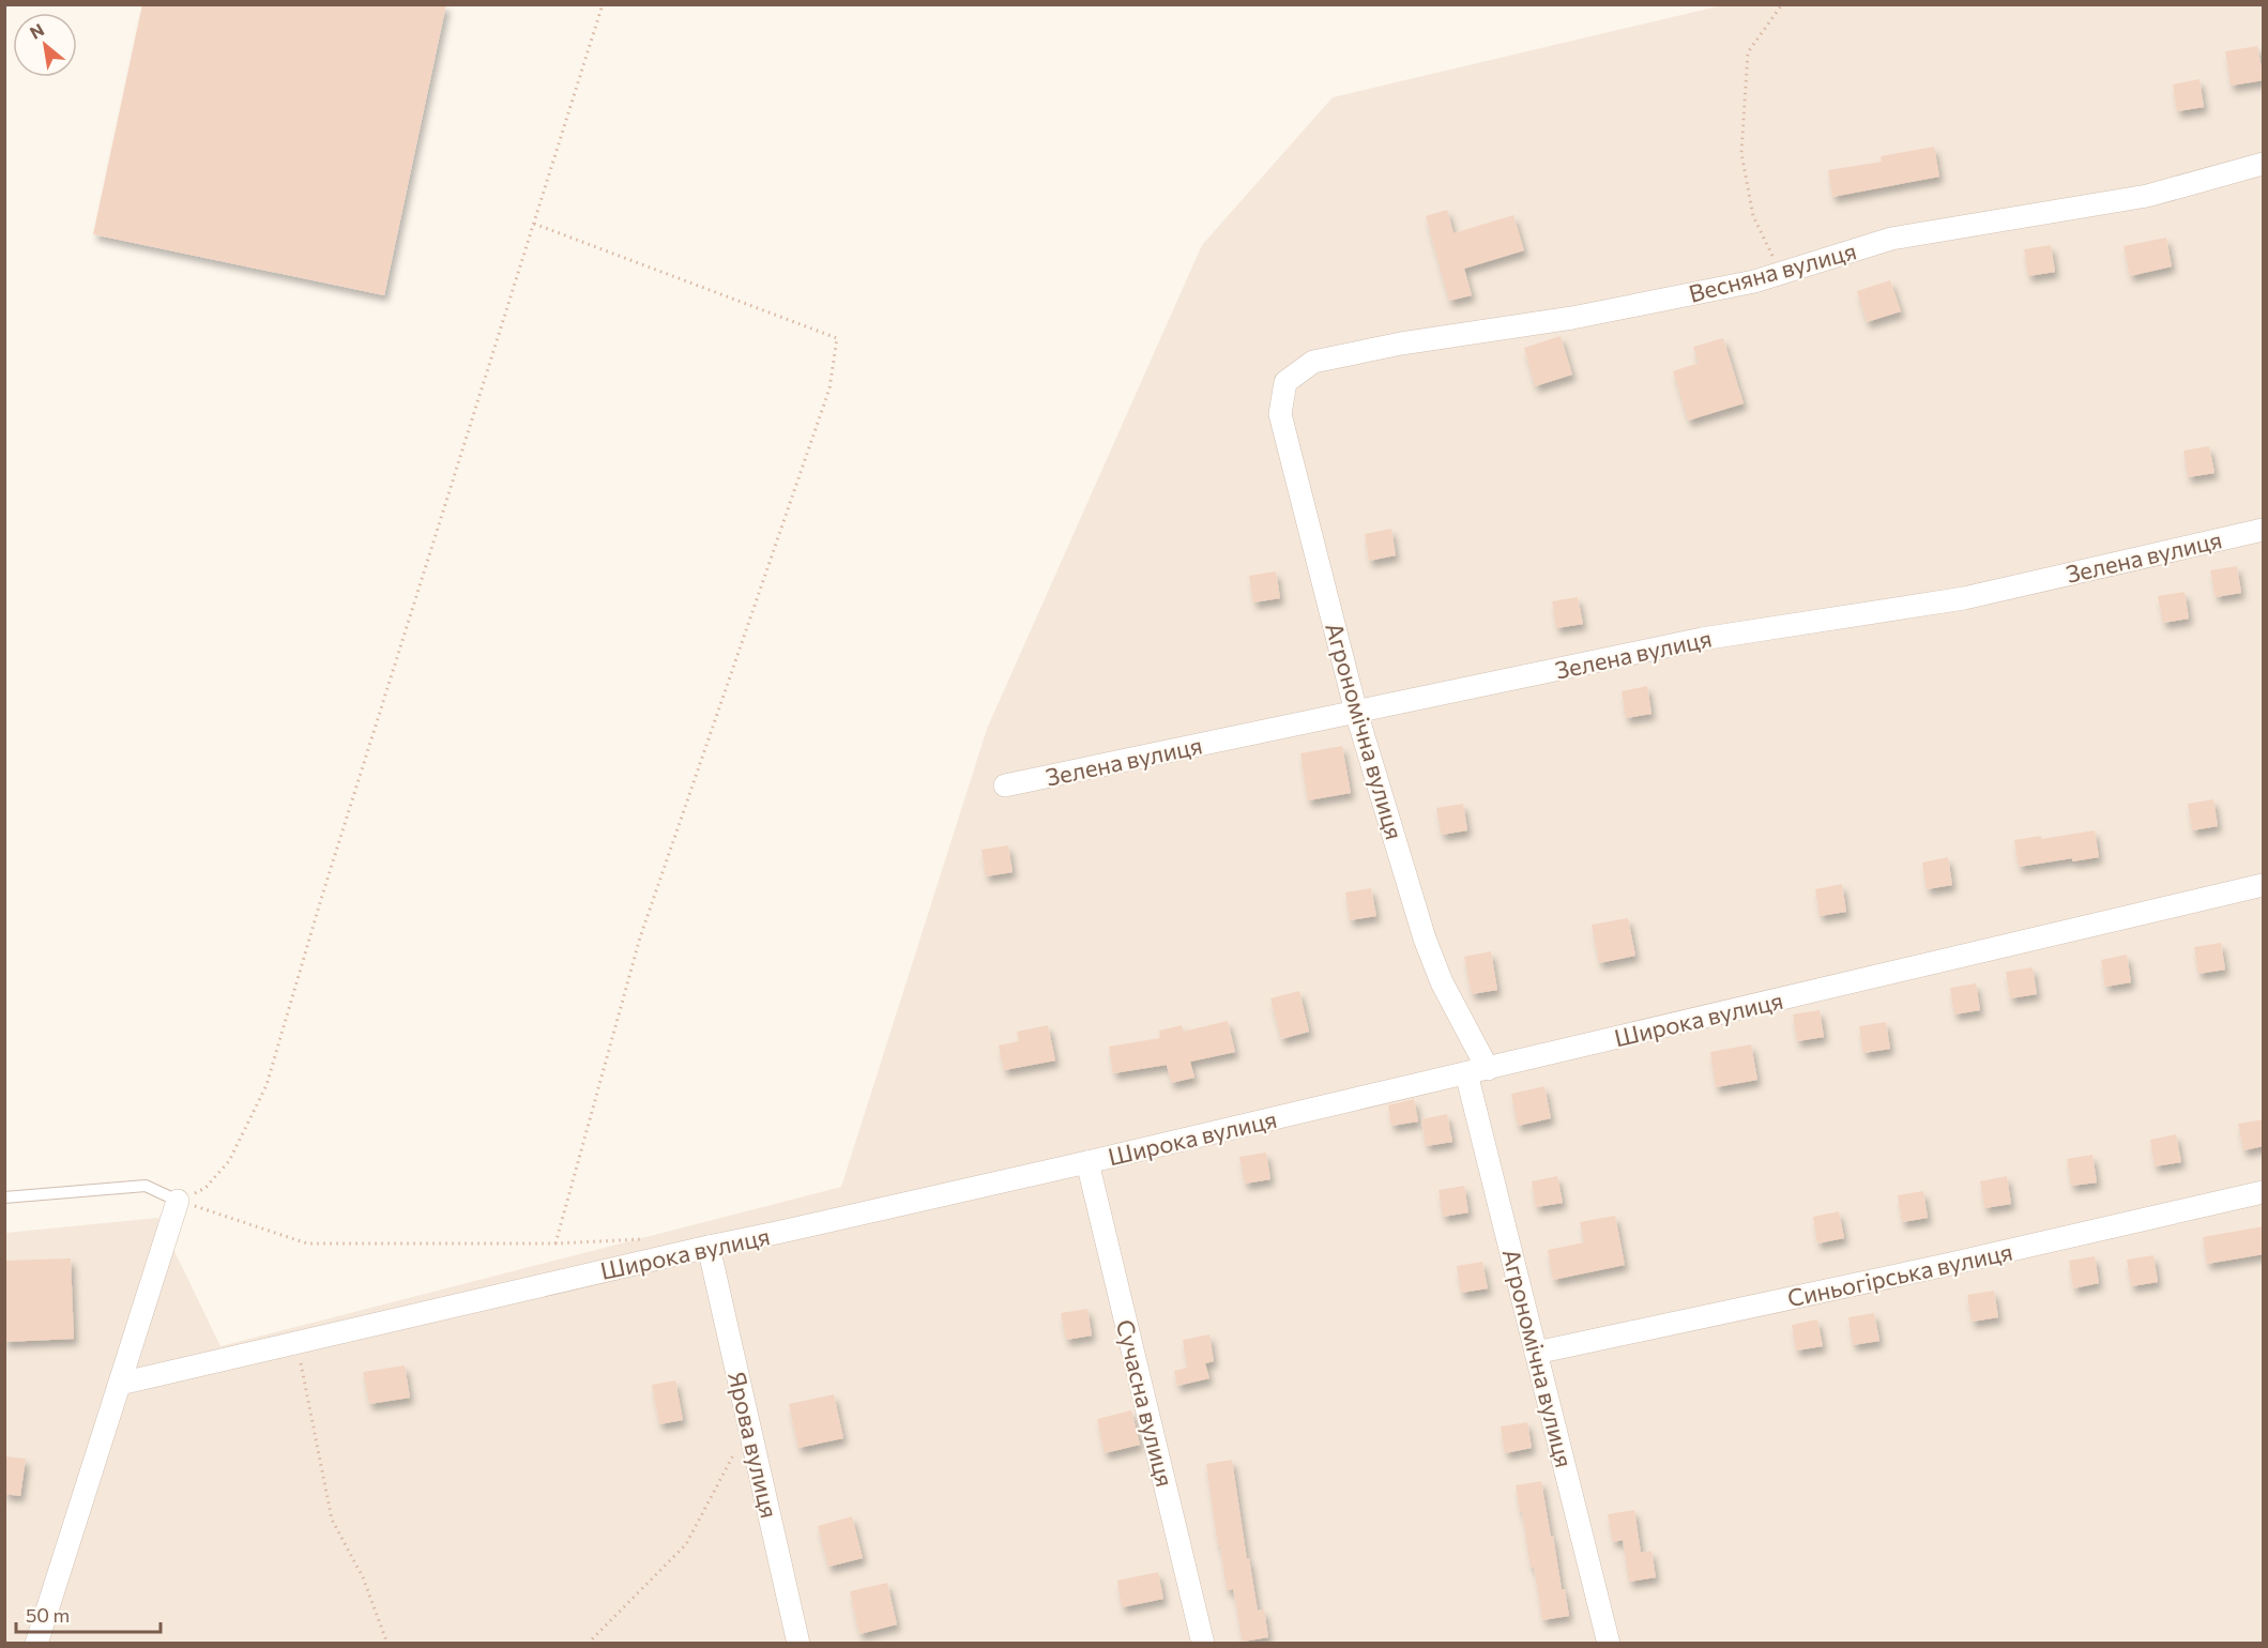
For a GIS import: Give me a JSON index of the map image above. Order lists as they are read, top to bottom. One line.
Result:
{"streets":{"street":["Весняна вулиця","Зелена вулиця","Агрономічна вулиця","Широка вулиця","Синьогірська вулиця","Сучасна вулиця","Ярова вулиця"]},"crossings":[["Весняна вулиця","Агрономічна вулиця"],["Зелена вулиця","Агрономічна вулиця"],["Агрономічна вулиця","Широка вулиця"],["Агрономічна вулиця","Синьогірська вулиця"],["Широка вулиця","Сучасна вулиця"],["Широка вулиця","Ярова вулиця"]],"scale_bar":"50 m","north":"top left"}
